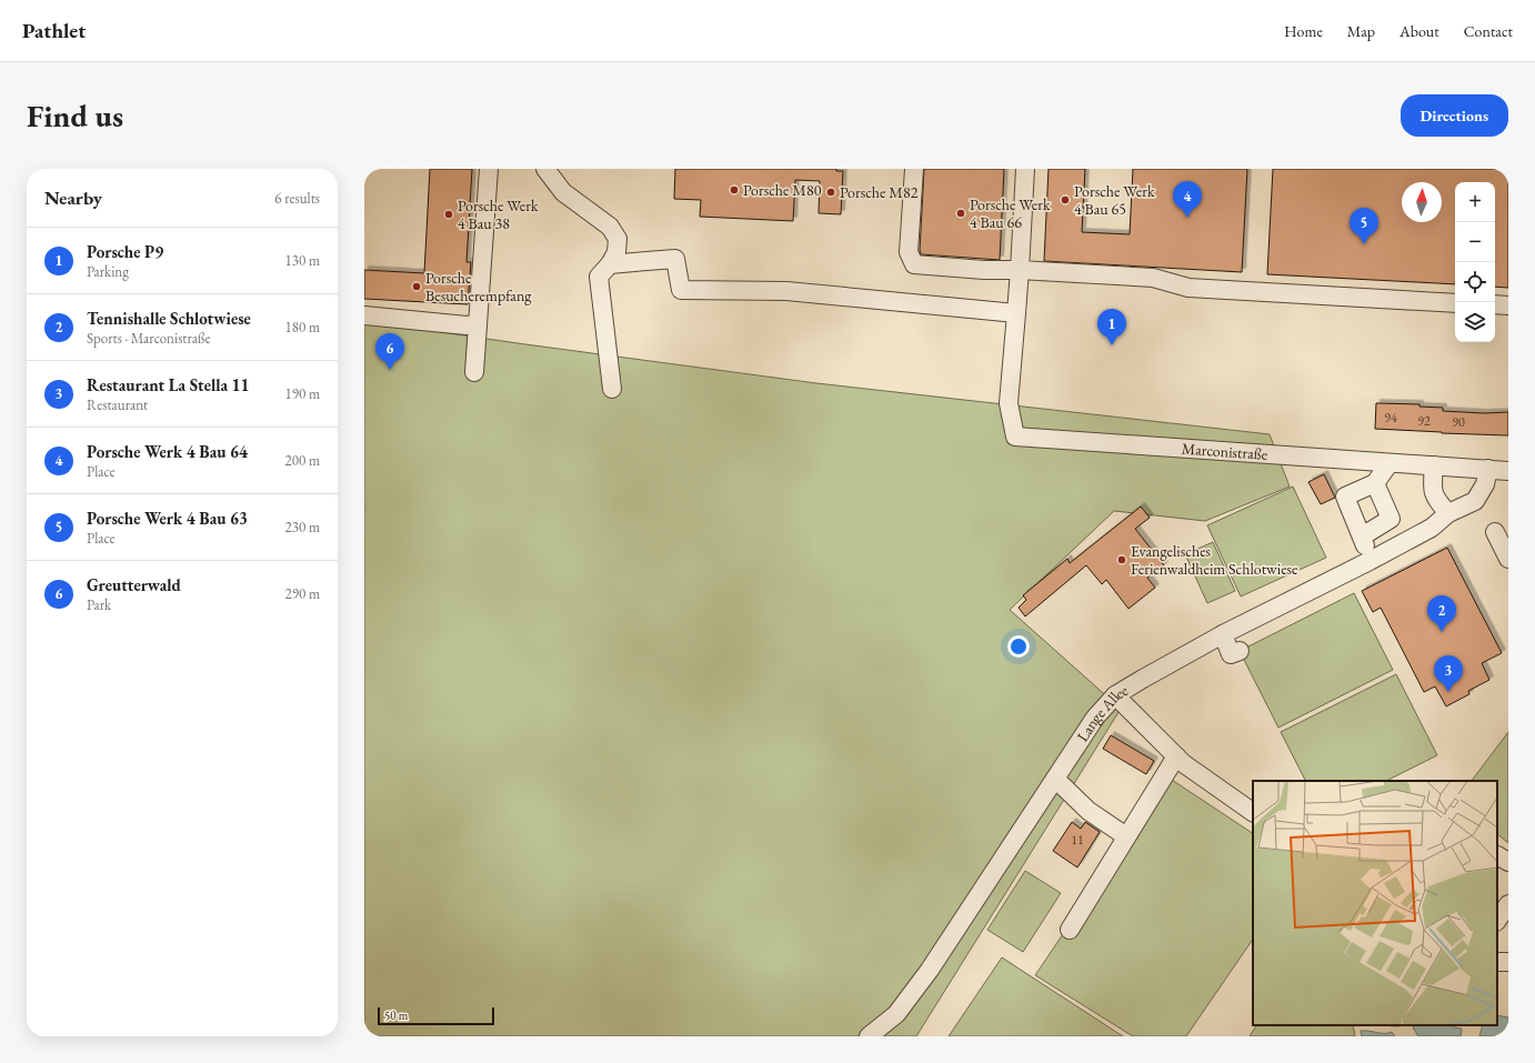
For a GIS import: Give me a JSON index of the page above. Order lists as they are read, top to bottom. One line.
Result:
{"streets":{"street":["Marconistraße","Lange Allee"]},"places":["Porsche M80","Porsche M82","Porsche Werk 4 Bau 65","Porsche Werk 4 Bau 66","Porsche Werk 4 Bau 38","Porsche Besucherempfang","Evangelisches Ferienwaldheim Schlotwiese"],"house_numbers":["94","92","90","11"],"scale_bar":"50 m","north":"top","page":{"header":"Pathlet","nav":["Home","Map","About","Contact"],"buttons":"Directions","title":"Find us","heading":["Nearby","6 results"],"pins":["4","5","1","6","2","3"],"map_buttons":["+","−"],"list":[{"mark":"1","name":"Porsche P9","note":"Parking","value":"130 m"},{"mark":"2","name":"Tennishalle Schlotwiese","note":"Sports · Marconistraße","value":"180 m"},{"mark":"3","name":"Restaurant La Stella 11","note":"Restaurant","value":"190 m"},{"mark":"4","name":"Porsche Werk 4 Bau 64","note":"Place","value":"200 m"},{"mark":"5","name":"Porsche Werk 4 Bau 63","note":"Place","value":"230 m"},{"mark":"6","name":"Greutterwald","note":"Park","value":"290 m"}],"scale":"50 m"}}
